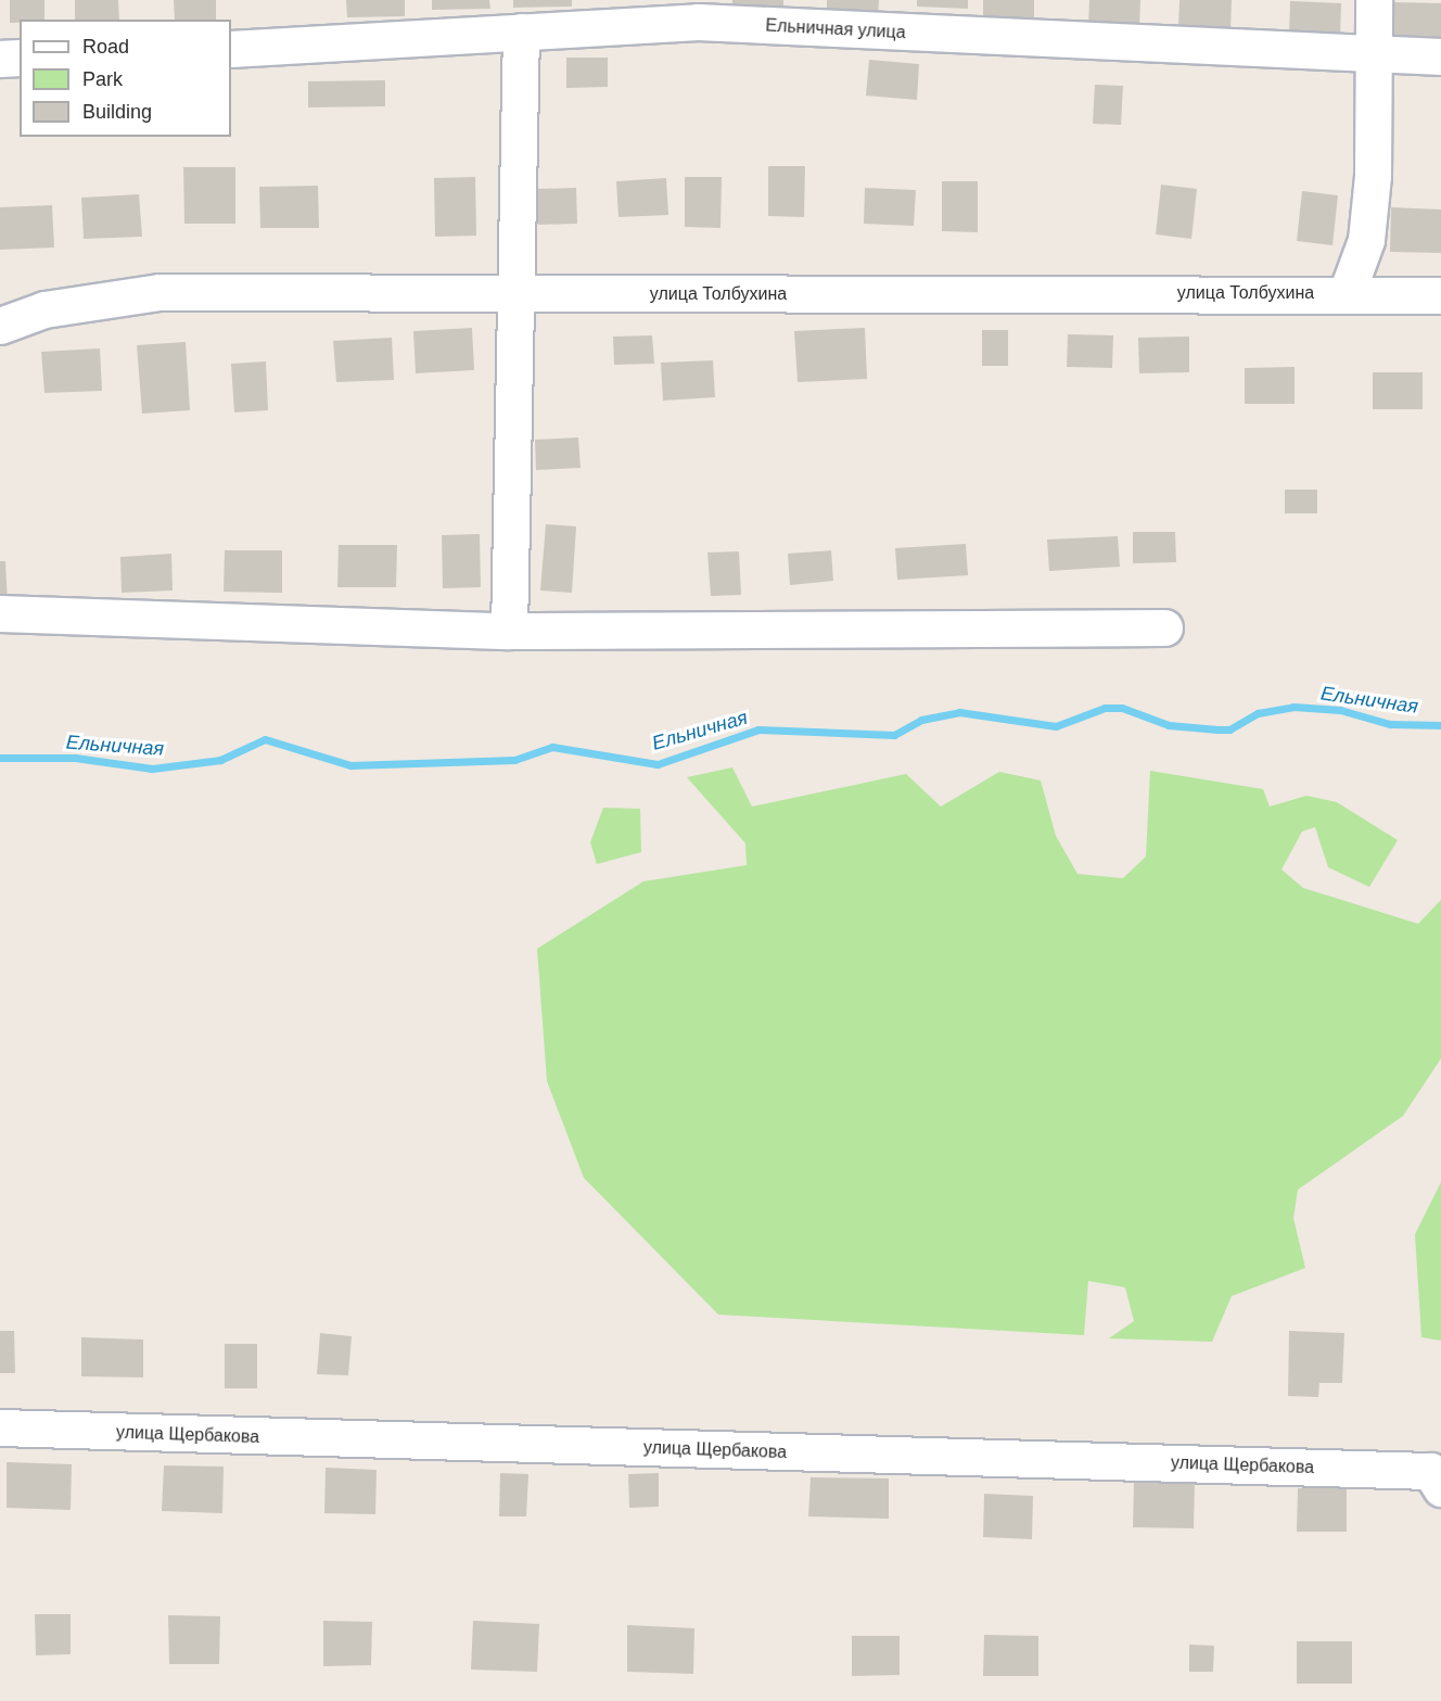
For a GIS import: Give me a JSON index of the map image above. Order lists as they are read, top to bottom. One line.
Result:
{"streets":{"street":["Ельничная улица","улица Толбухина","улица Щербакова"]},"water":["Ельничная"],"legend":["Road","Park","Building"]}
